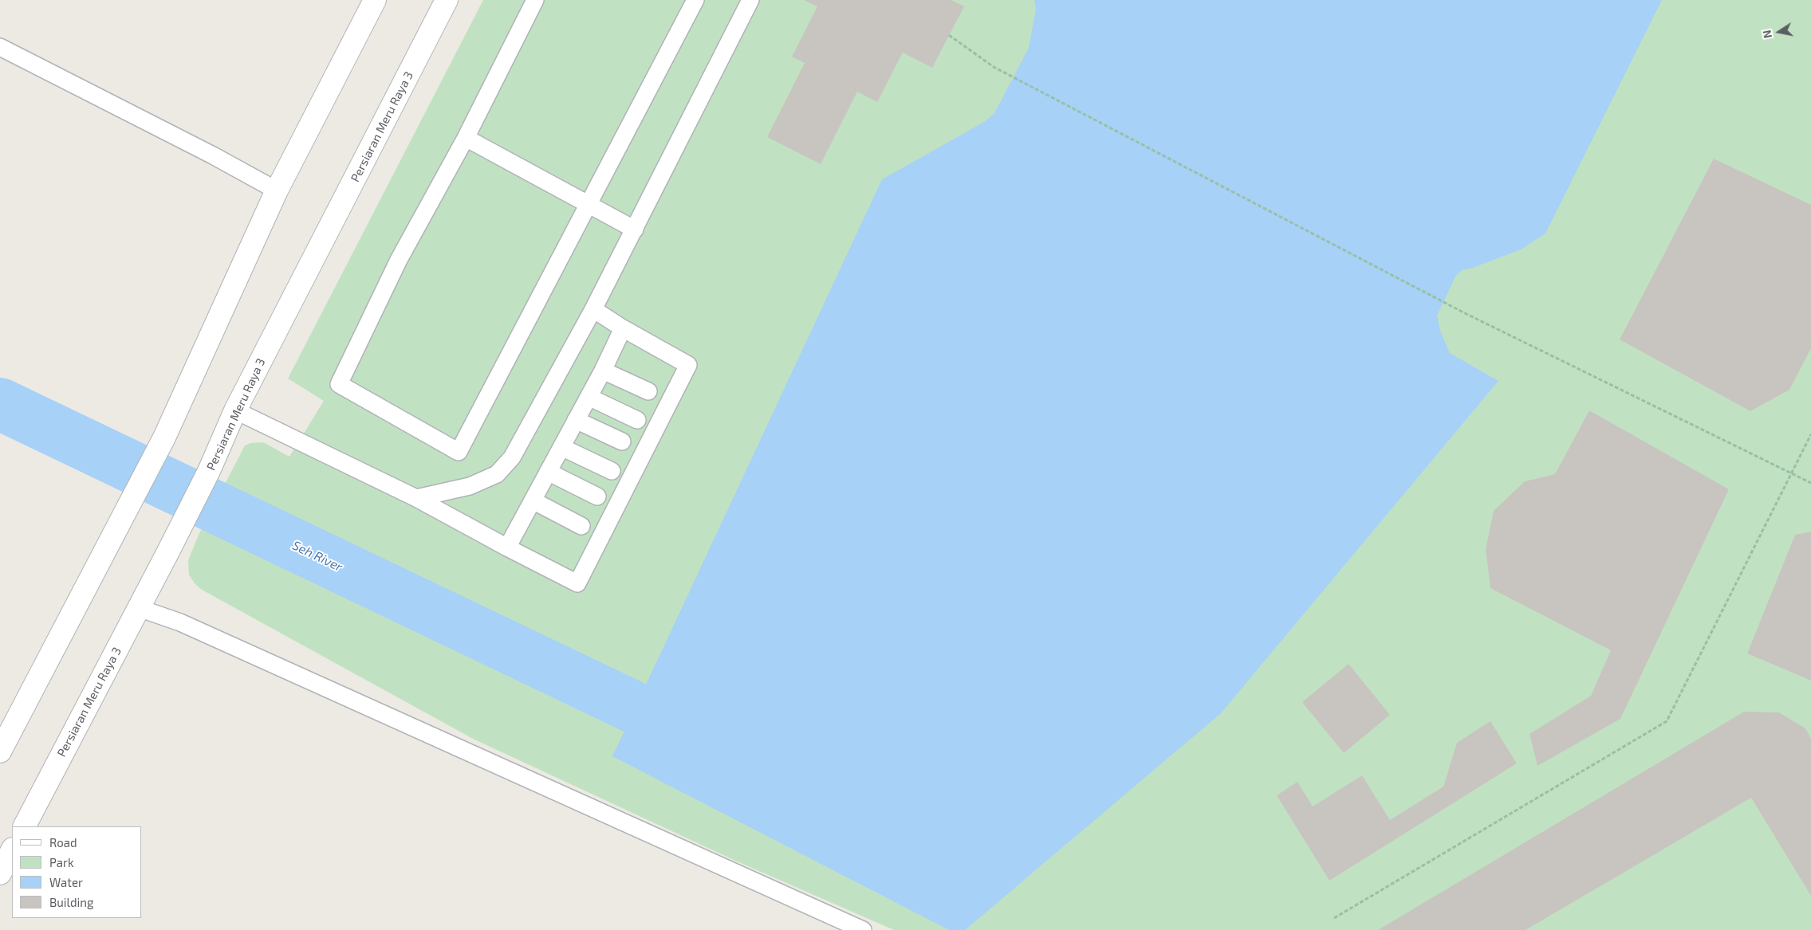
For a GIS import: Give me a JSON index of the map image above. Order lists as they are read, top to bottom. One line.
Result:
{"streets":{"street":["Persiaran Meru Raya 3"]},"water":["Seh River"],"legend":["Road","Park","Water","Building"],"north":"left"}
